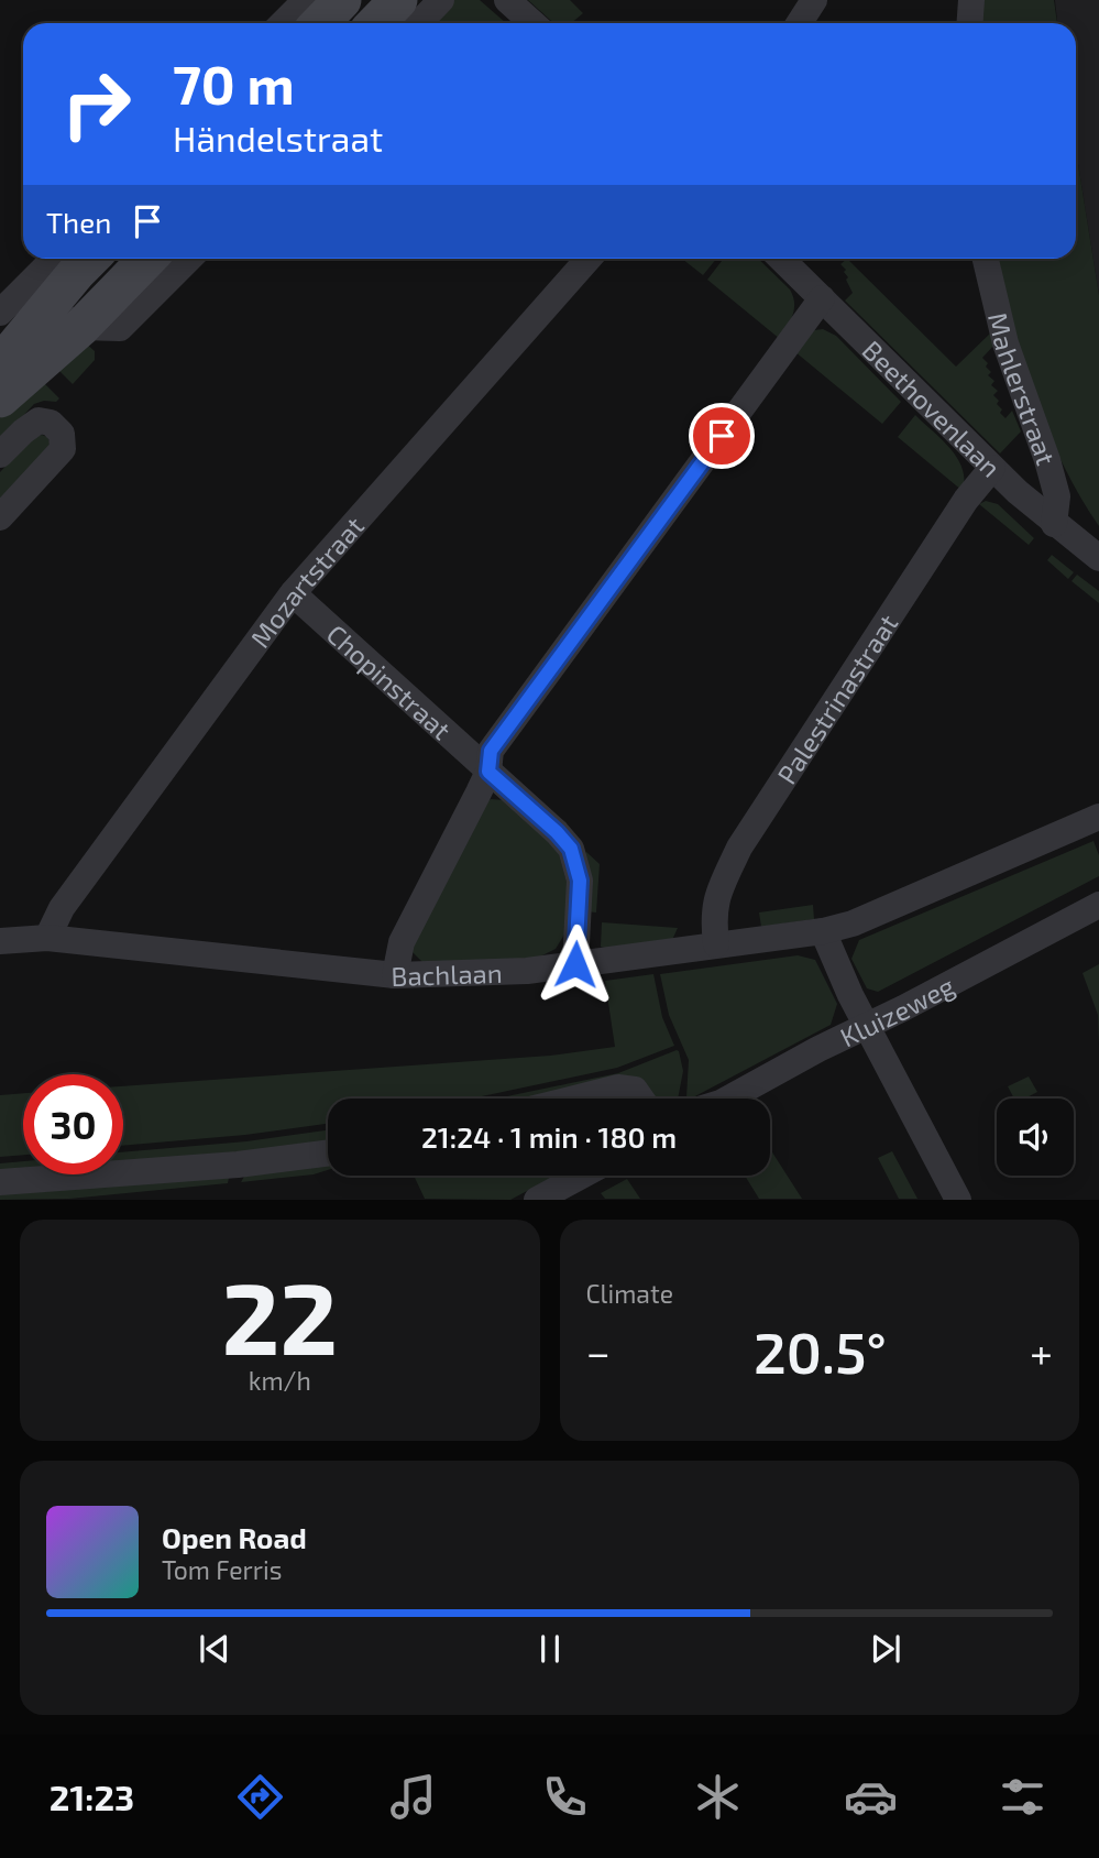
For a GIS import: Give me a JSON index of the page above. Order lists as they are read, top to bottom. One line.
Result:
{"streets":{"street":["Mahlerstraat","Beethovenlaan","Mozartstraat","Chopinstraat","Palestrinastraat","Bachlaan","Kluizeweg"]},"crossings":[["Mahlerstraat","Beethovenlaan"],["Beethovenlaan","Palestrinastraat"],["Mozartstraat","Chopinstraat"],["Mozartstraat","Bachlaan"],["Chopinstraat","Bachlaan"],["Palestrinastraat","Bachlaan"]],"page":{"turn":["70 m","Händelstraat"],"then":"Then","limit":"30","trip":"21:24 · 1 min · 180 m","tile":[["22","km/h"],"Climate"],"heat":["−","20.5°","+"],"song":["Open Road","Tom Ferris"],"tabs":"21:23"}}
